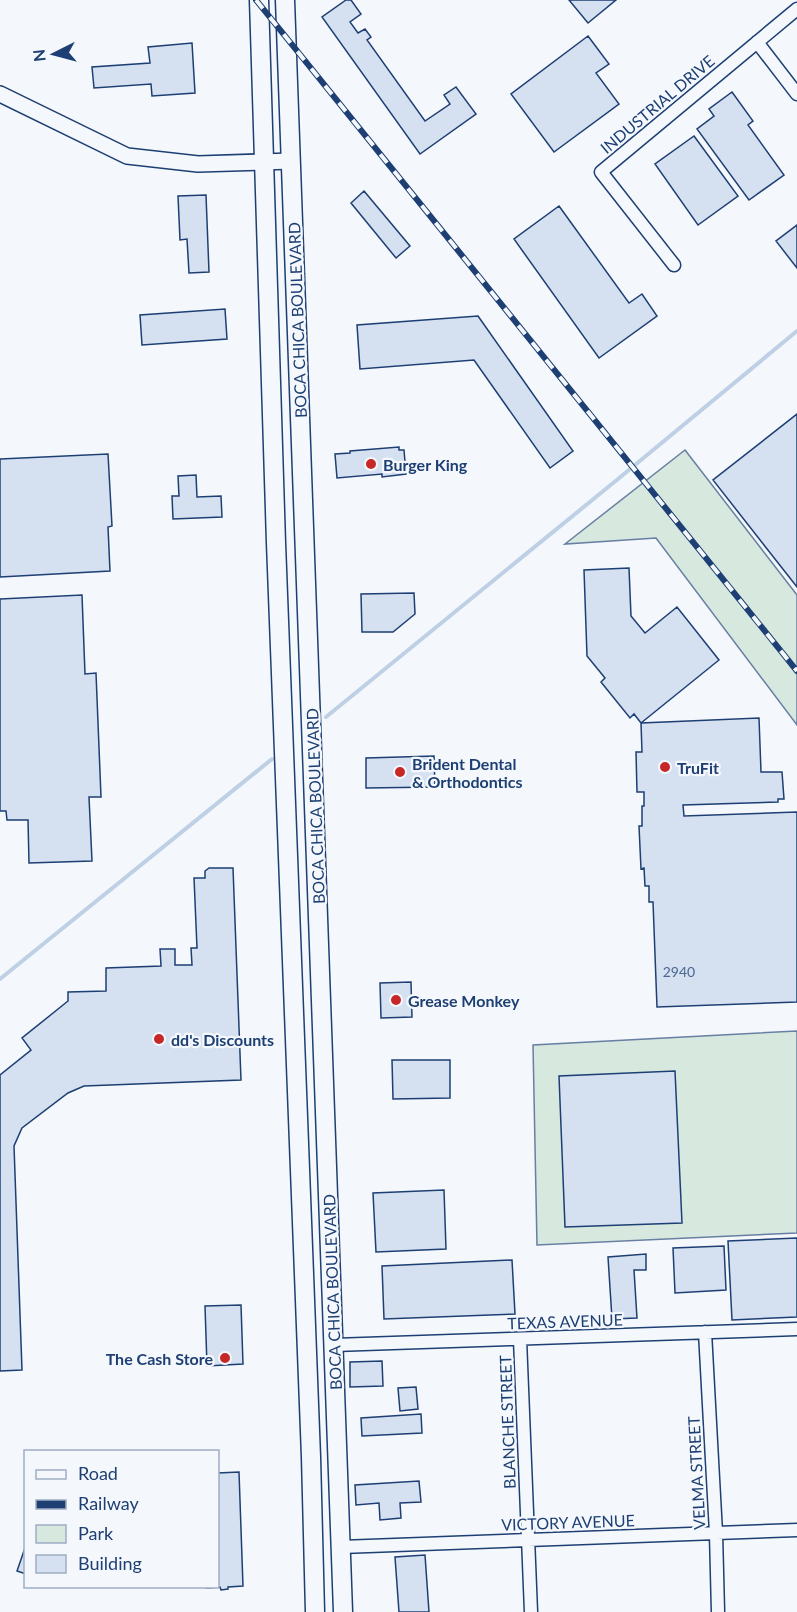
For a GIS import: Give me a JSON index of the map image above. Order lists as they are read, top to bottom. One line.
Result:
{"streets":{"main road":["BOCA CHICA BOULEVARD"],"street":["INDUSTRIAL DRIVE","TEXAS AVENUE","BLANCHE STREET","VELMA STREET","VICTORY AVENUE"]},"crossings":[["BOCA CHICA BOULEVARD","TEXAS AVENUE"],["BOCA CHICA BOULEVARD","VICTORY AVENUE"],["TEXAS AVENUE","BLANCHE STREET"],["TEXAS AVENUE","VELMA STREET"],["BLANCHE STREET","VICTORY AVENUE"],["VELMA STREET","VICTORY AVENUE"]],"places":["Burger King","TruFit","Brident Dental & Orthodontics","Grease Monkey","dd's Discounts","The Cash Store"],"house_numbers":["2940"],"legend":["Road","Railway","Park","Building"],"north":"left"}
